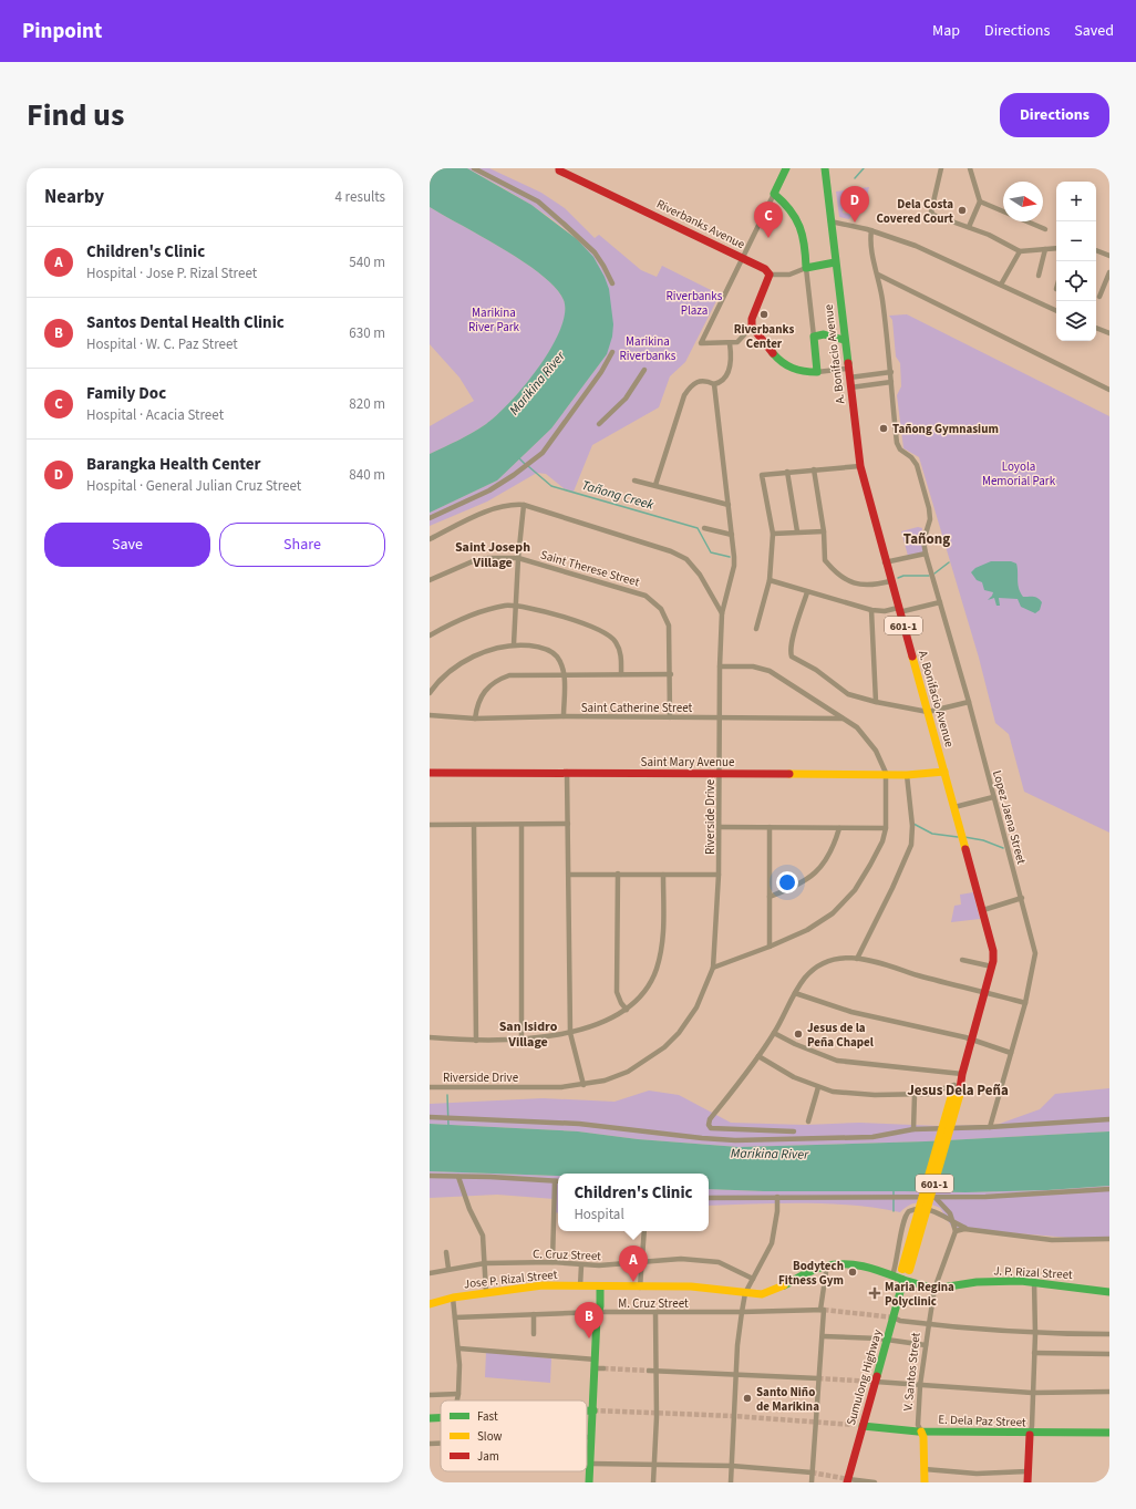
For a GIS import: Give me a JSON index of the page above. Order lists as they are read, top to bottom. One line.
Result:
{"streets":{"street":["Riverbanks Avenue","A. Bonifacio Avenue","Saint Therese Street","601-1","Saint Catherine Street","Saint Mary Avenue","Riverside Drive","Lopez Jaena Street","C. Cruz Street","J. P. Rizal Street","Jose P. Rizal Street","M. Cruz Street","V. Santos Street","Sumulong Highway","E. Dela Paz Street"]},"crossings":[["A. Bonifacio Avenue","Saint Mary Avenue"],["A. Bonifacio Avenue","J. P. Rizal Street"],["A. Bonifacio Avenue","Jose P. Rizal Street"],["A. Bonifacio Avenue","Sumulong Highway"],["Saint Therese Street","Saint Catherine Street"],["Saint Catherine Street","Riverside Drive"],["Saint Mary Avenue","Riverside Drive"],["J. P. Rizal Street","Jose P. Rizal Street"],["J. P. Rizal Street","V. Santos Street"],["J. P. Rizal Street","Sumulong Highway"],["Jose P. Rizal Street","Sumulong Highway"],["V. Santos Street","E. Dela Paz Street"],["Sumulong Highway","E. Dela Paz Street"]],"districts":["Tañong","Saint Joseph Village","San Isidro Village","Jesus Dela Peña"],"water":["Marikina River","Tañong Creek"],"parks":["Riverbanks Plaza","Marikina River Park","Marikina Riverbanks","Loyola Memorial Park"],"places":{"other":["Dela Costa Covered Court","Riverbanks Center","Tañong Gymnasium","Jesus de la Peña Chapel","Bodytech Fitness Gym","Santo Niño de Marikina"],"health":["Maria Regina Polyclinic"]},"legend":["Fast","Slow","Jam"],"north":"right","page":{"header":"Pinpoint","nav":["Map","Directions","Saved"],"title":"Find us","buttons":["Directions",["Save","Share"]],"heading":["Nearby","4 results"],"map_buttons":["+","−"],"pins":["D","C","A","B"],"list":[{"mark":"A","name":"Children's Clinic","note":"Hospital · Jose P. Rizal Street","value":"540 m"},{"mark":"B","name":"Santos Dental Health Clinic","note":"Hospital · W. C. Paz Street","value":"630 m"},{"mark":"C","name":"Family Doc","note":"Hospital · Acacia Street","value":"820 m"},{"mark":"D","name":"Barangka Health Center","note":"Hospital · General Julian Cruz Street","value":"840 m"}],"popup":["Children's Clinic","Hospital"]}}
